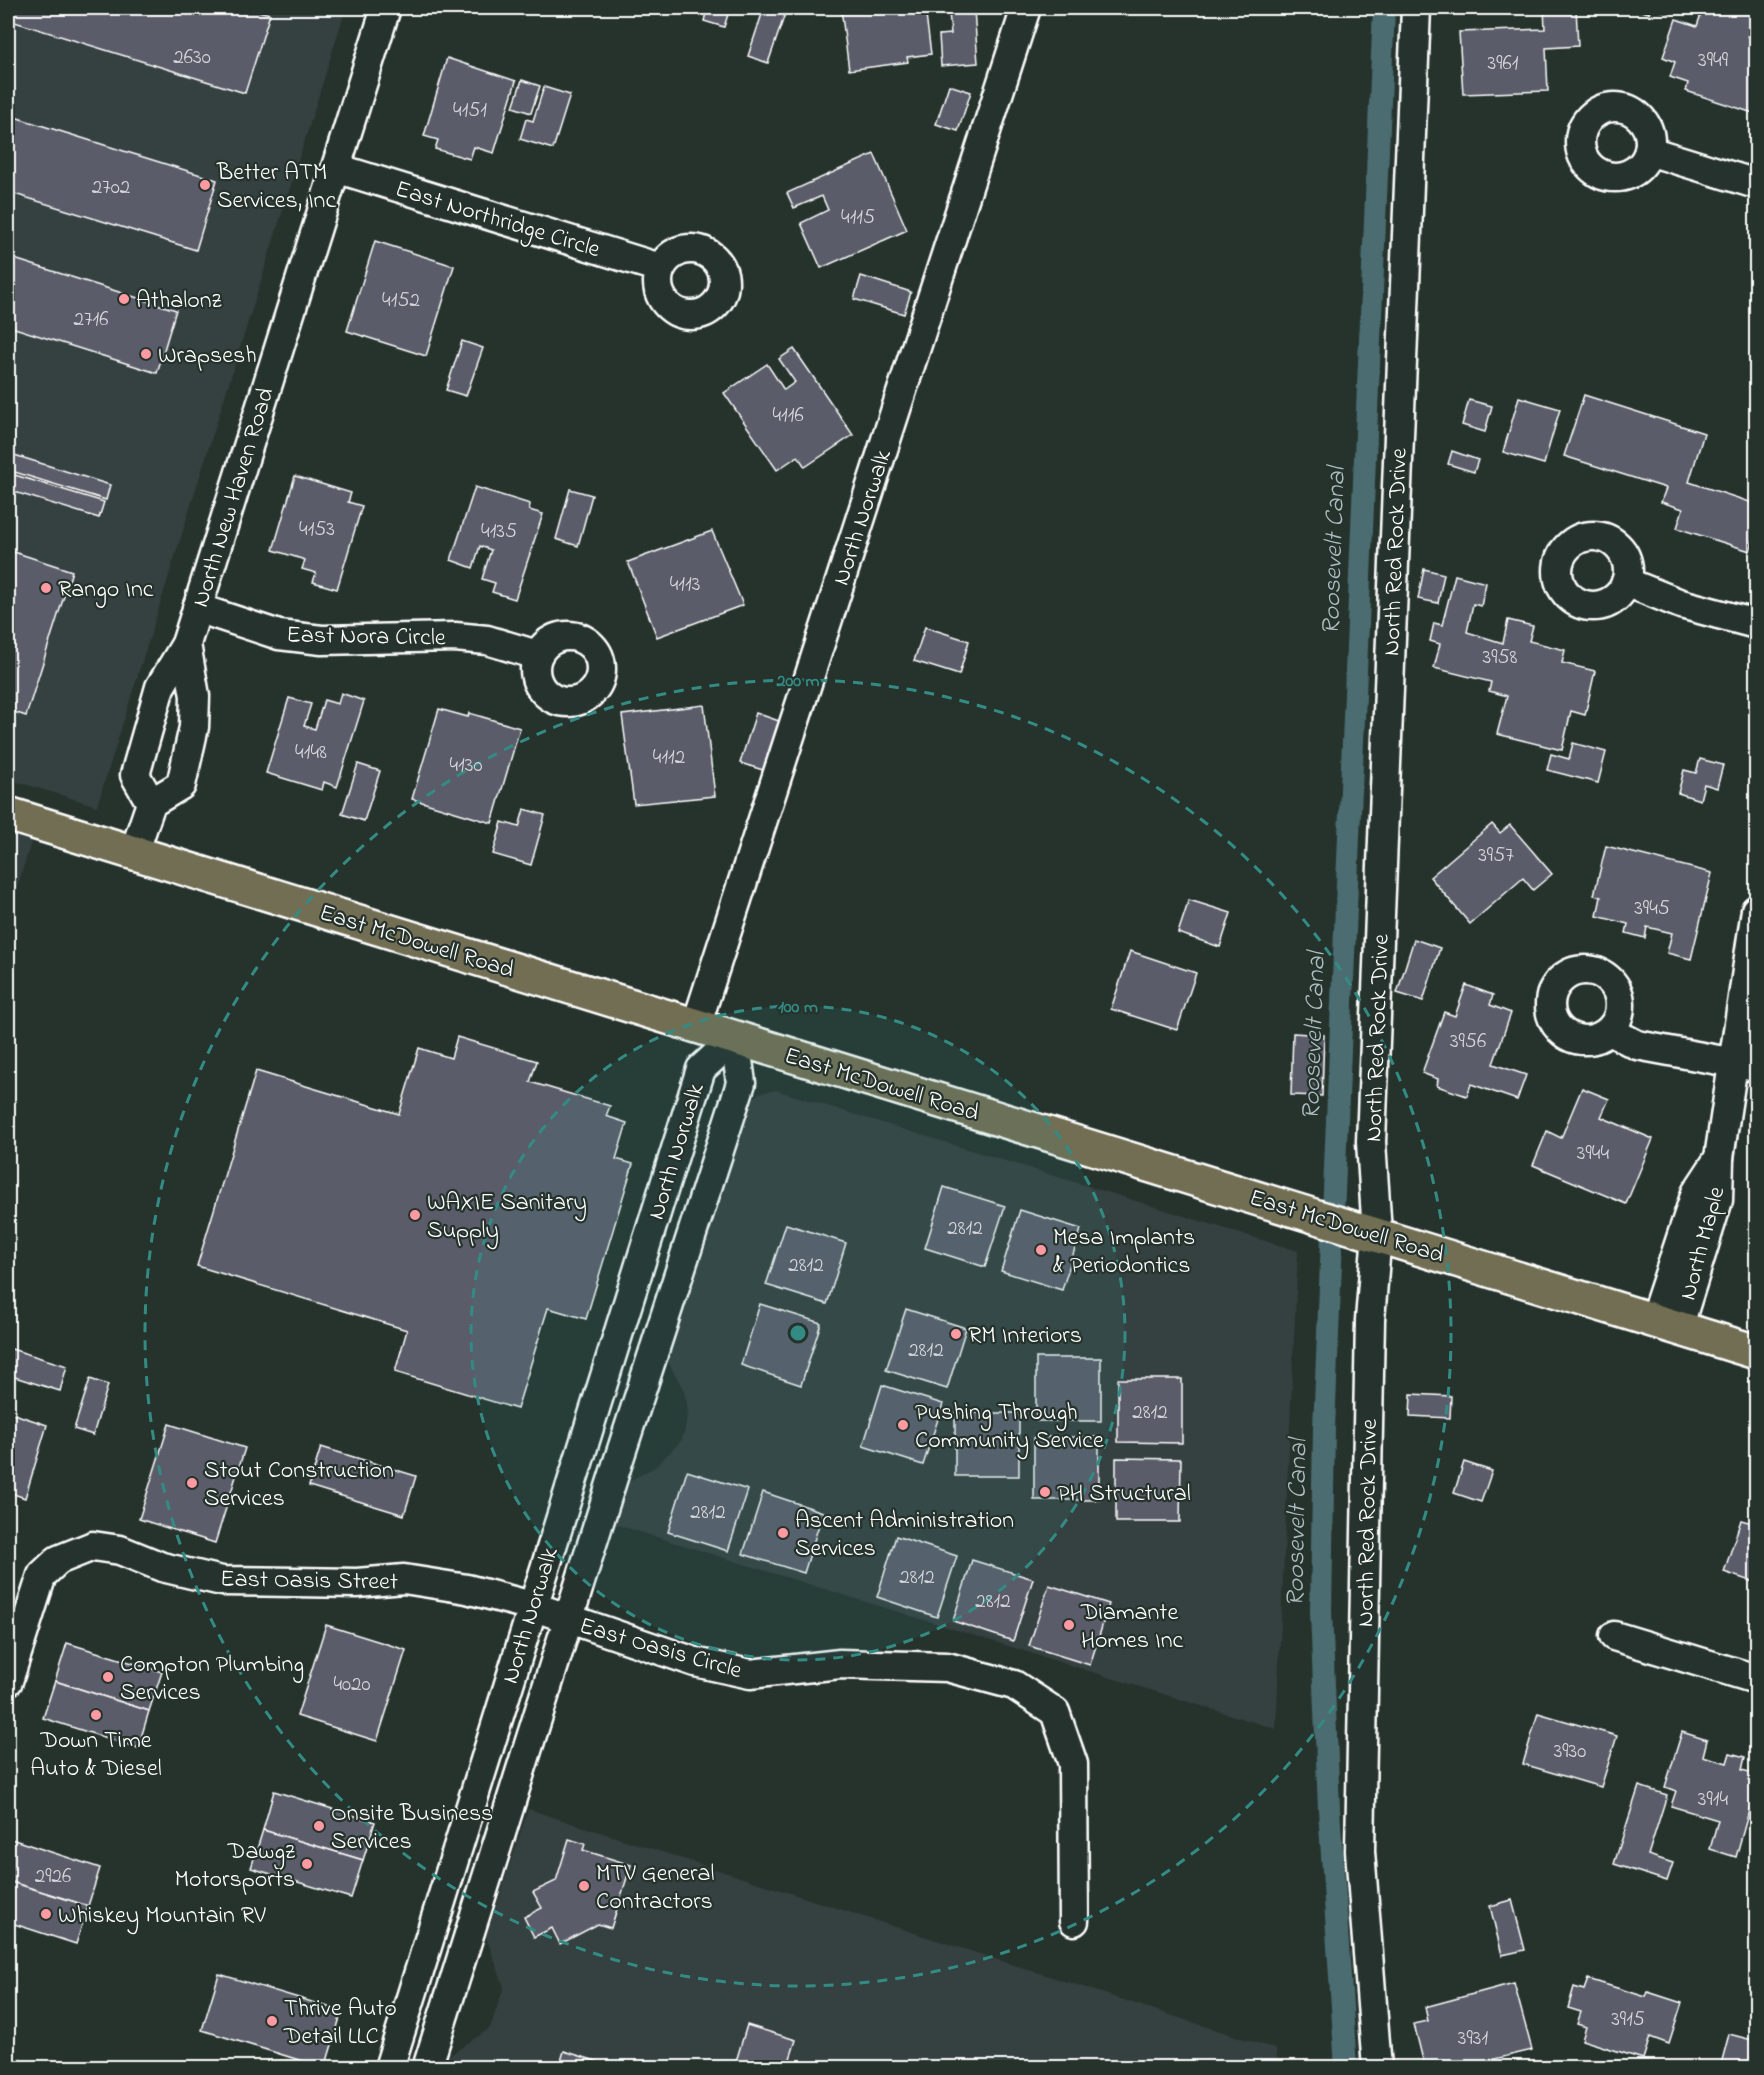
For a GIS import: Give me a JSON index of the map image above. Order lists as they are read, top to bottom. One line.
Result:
{"streets":{"main road":["East McDowell Road"],"street":["East Northridge Circle","North New Haven Road","North Norwalk","North Red Rock Drive","East Nora Circle","North Maple","East Oasis Street","East Oasis Circle"]},"crossings":[["East Northridge Circle","North New Haven Road"],["North New Haven Road","East Nora Circle"],["North Norwalk","East McDowell Road"],["North Norwalk","East Oasis Street"],["North Norwalk","East Oasis Circle"],["North Red Rock Drive","East McDowell Road"],["East McDowell Road","North Maple"],["East Oasis Street","East Oasis Circle"]],"water":["Roosevelt Canal"],"places":["Better ATM Services, Inc","Athalonz","Wrapsesh","Rango Inc","WAXIE Sanitary Supply","Mesa Implants & Periodontics","RM Interiors","Pushing Through Community Service","Stout Construction Services","PH Structural","Ascent Administration Services","Diamante Homes Inc","Compton Plumbing Services","Down Time Auto & Diesel","Onsite Business Services","Dawgz Motorsports","MTV General Contractors","Whiskey Mountain RV","Thrive Auto Detail LLC"],"house_numbers":["2630","3949","3961","4151","2702","4115","4152","2716","4116","4153","4135","4113","3958","4148","4112","4130","3957","3945","3956","3944","2812","2812","2812","2812","2812","2812","2812","4020","3930","3914","2926","3915","3931"],"rings":["200 m","100 m"]}
